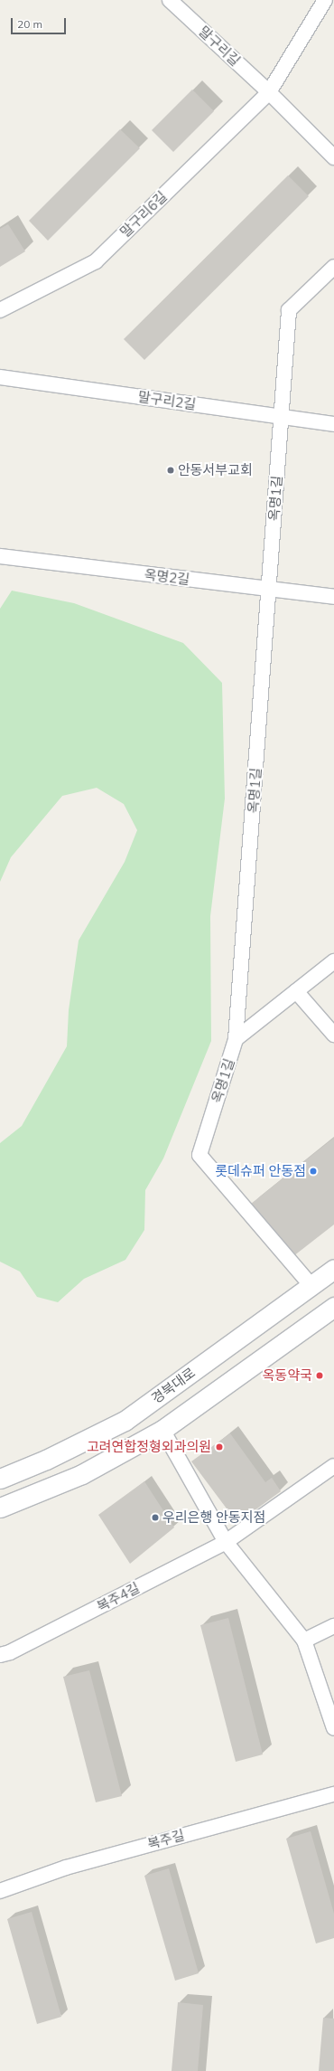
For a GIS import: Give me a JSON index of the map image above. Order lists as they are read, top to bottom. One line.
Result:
{"streets":{"street":["말구리길","말구리6길","말구리2길","옥명1길","옥명2길","경북대로","복주4길","복주길"]},"crossings":[["말구리길","말구리6길"],["말구리2길","옥명1길"],["옥명1길","옥명2길"],["옥명1길","경북대로"]],"places":["안동서부교회","롯데슈퍼 안동점","옥동약국","고려연합정형외과의원","우리은행 안동지점"],"scale_bar":"20 m"}
